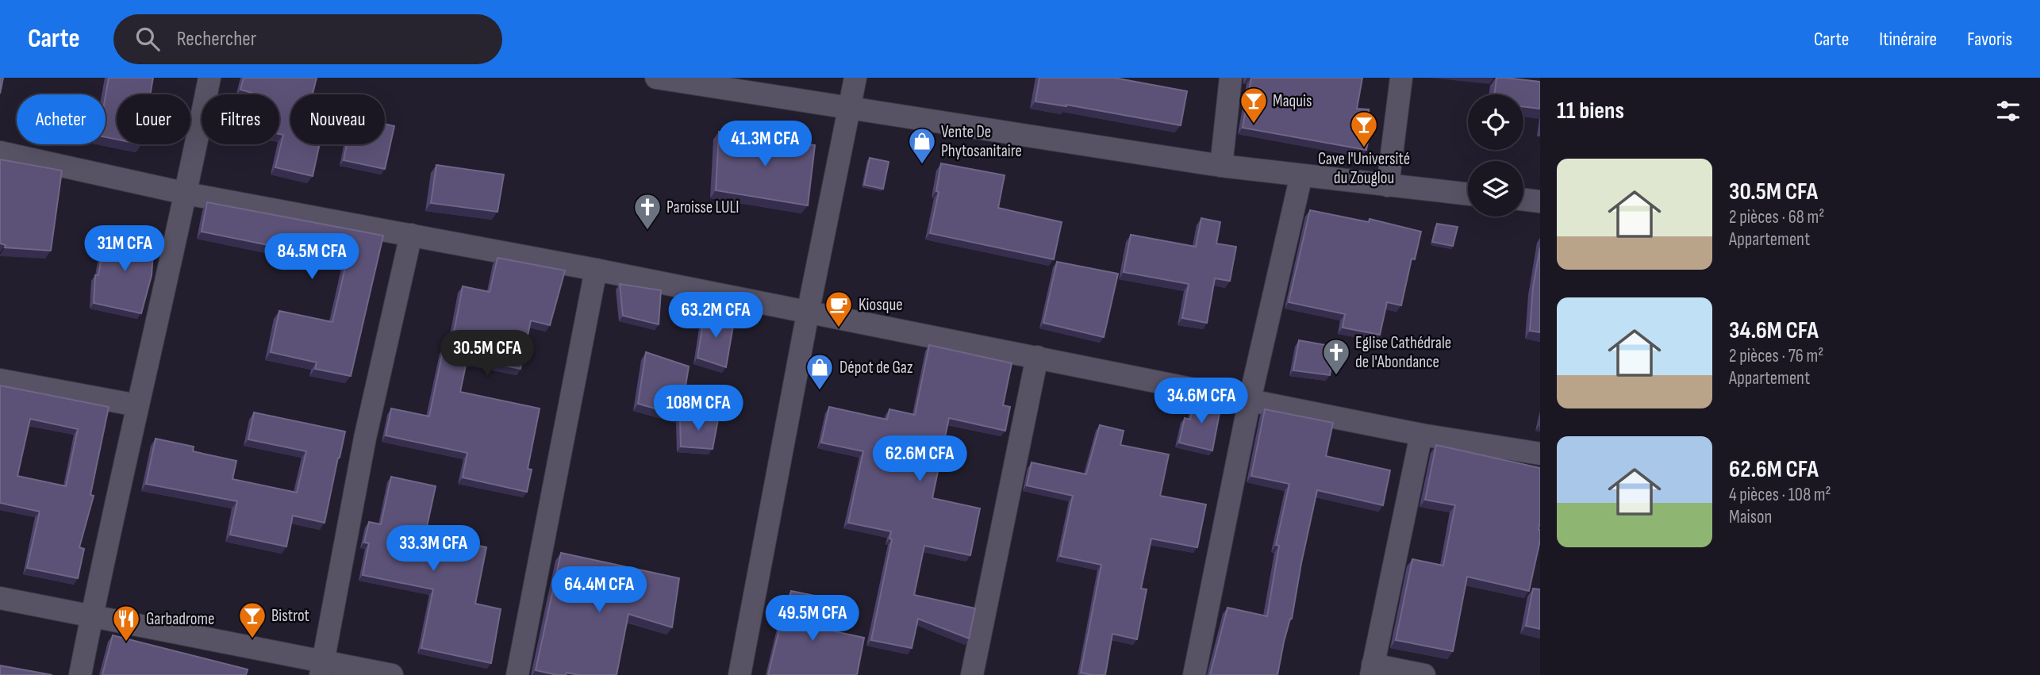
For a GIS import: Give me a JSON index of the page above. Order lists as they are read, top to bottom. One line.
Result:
{"places":{"bar":["Maquis","Cave l'Université du Zouglou","Bistrot"],"shop":["Vente De Phytosanitaire","Dépot de Gaz"],"church":["Paroisse LULI","Eglise Cathédrale de l'Abondance"],"cafe":["Kiosque"],"restaurant":["Garbadrome"]},"page":{"header":"Carte","search":"Rechercher","nav":["Carte","Itinéraire","Favoris"],"heading":"11 biens","chip":["Acheter","Louer","Filtres","Nouveau"],"price":["41.3M CFA","31M CFA","84.5M CFA","63.2M CFA","30.5M CFA","34.6M CFA","108M CFA","62.6M CFA","33.3M CFA","64.4M CFA","49.5M CFA"],"list":[{"name":"30.5M CFA","note":"2 pièces · 68 m² · Appartement"},{"name":"34.6M CFA","note":"2 pièces · 76 m² · Appartement"},{"name":"62.6M CFA","note":"4 pièces · 108 m² · Maison"}]}}
